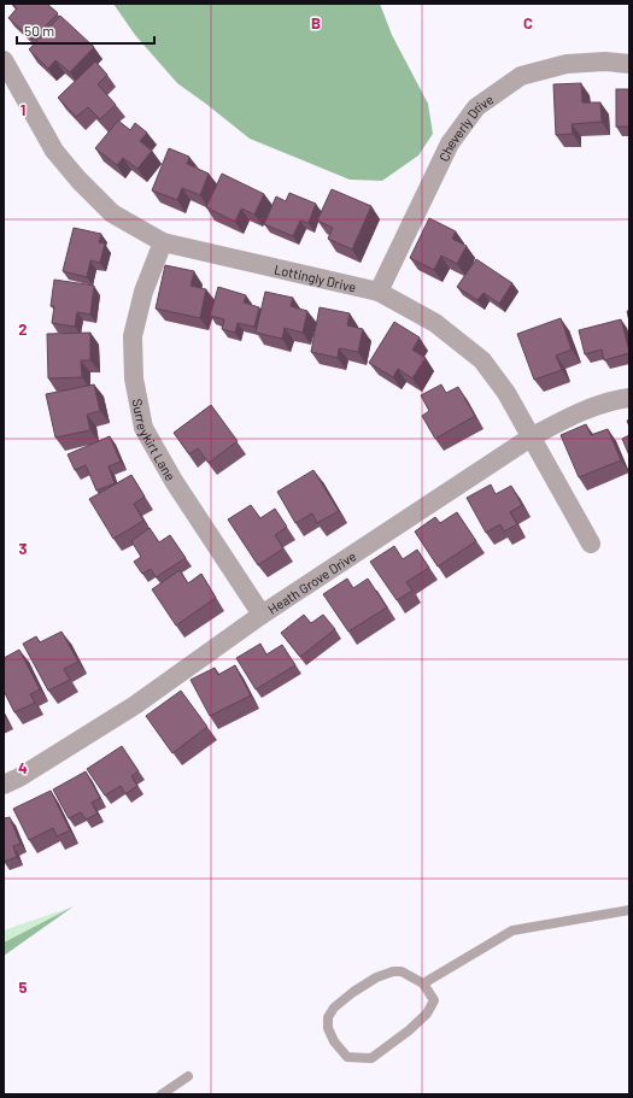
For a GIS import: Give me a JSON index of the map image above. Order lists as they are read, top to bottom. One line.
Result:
{"streets":{"street":["Cheverly Drive","Lottingly Drive","Surreykirt Lane","Heath Grove Drive"]},"crossings":[["Cheverly Drive","Lottingly Drive"],["Lottingly Drive","Surreykirt Lane"],["Lottingly Drive","Heath Grove Drive"],["Surreykirt Lane","Heath Grove Drive"]],"scale_bar":"50 m","grid":{"columns":["B","C"],"rows":["1","2","3","4","5"]}}
